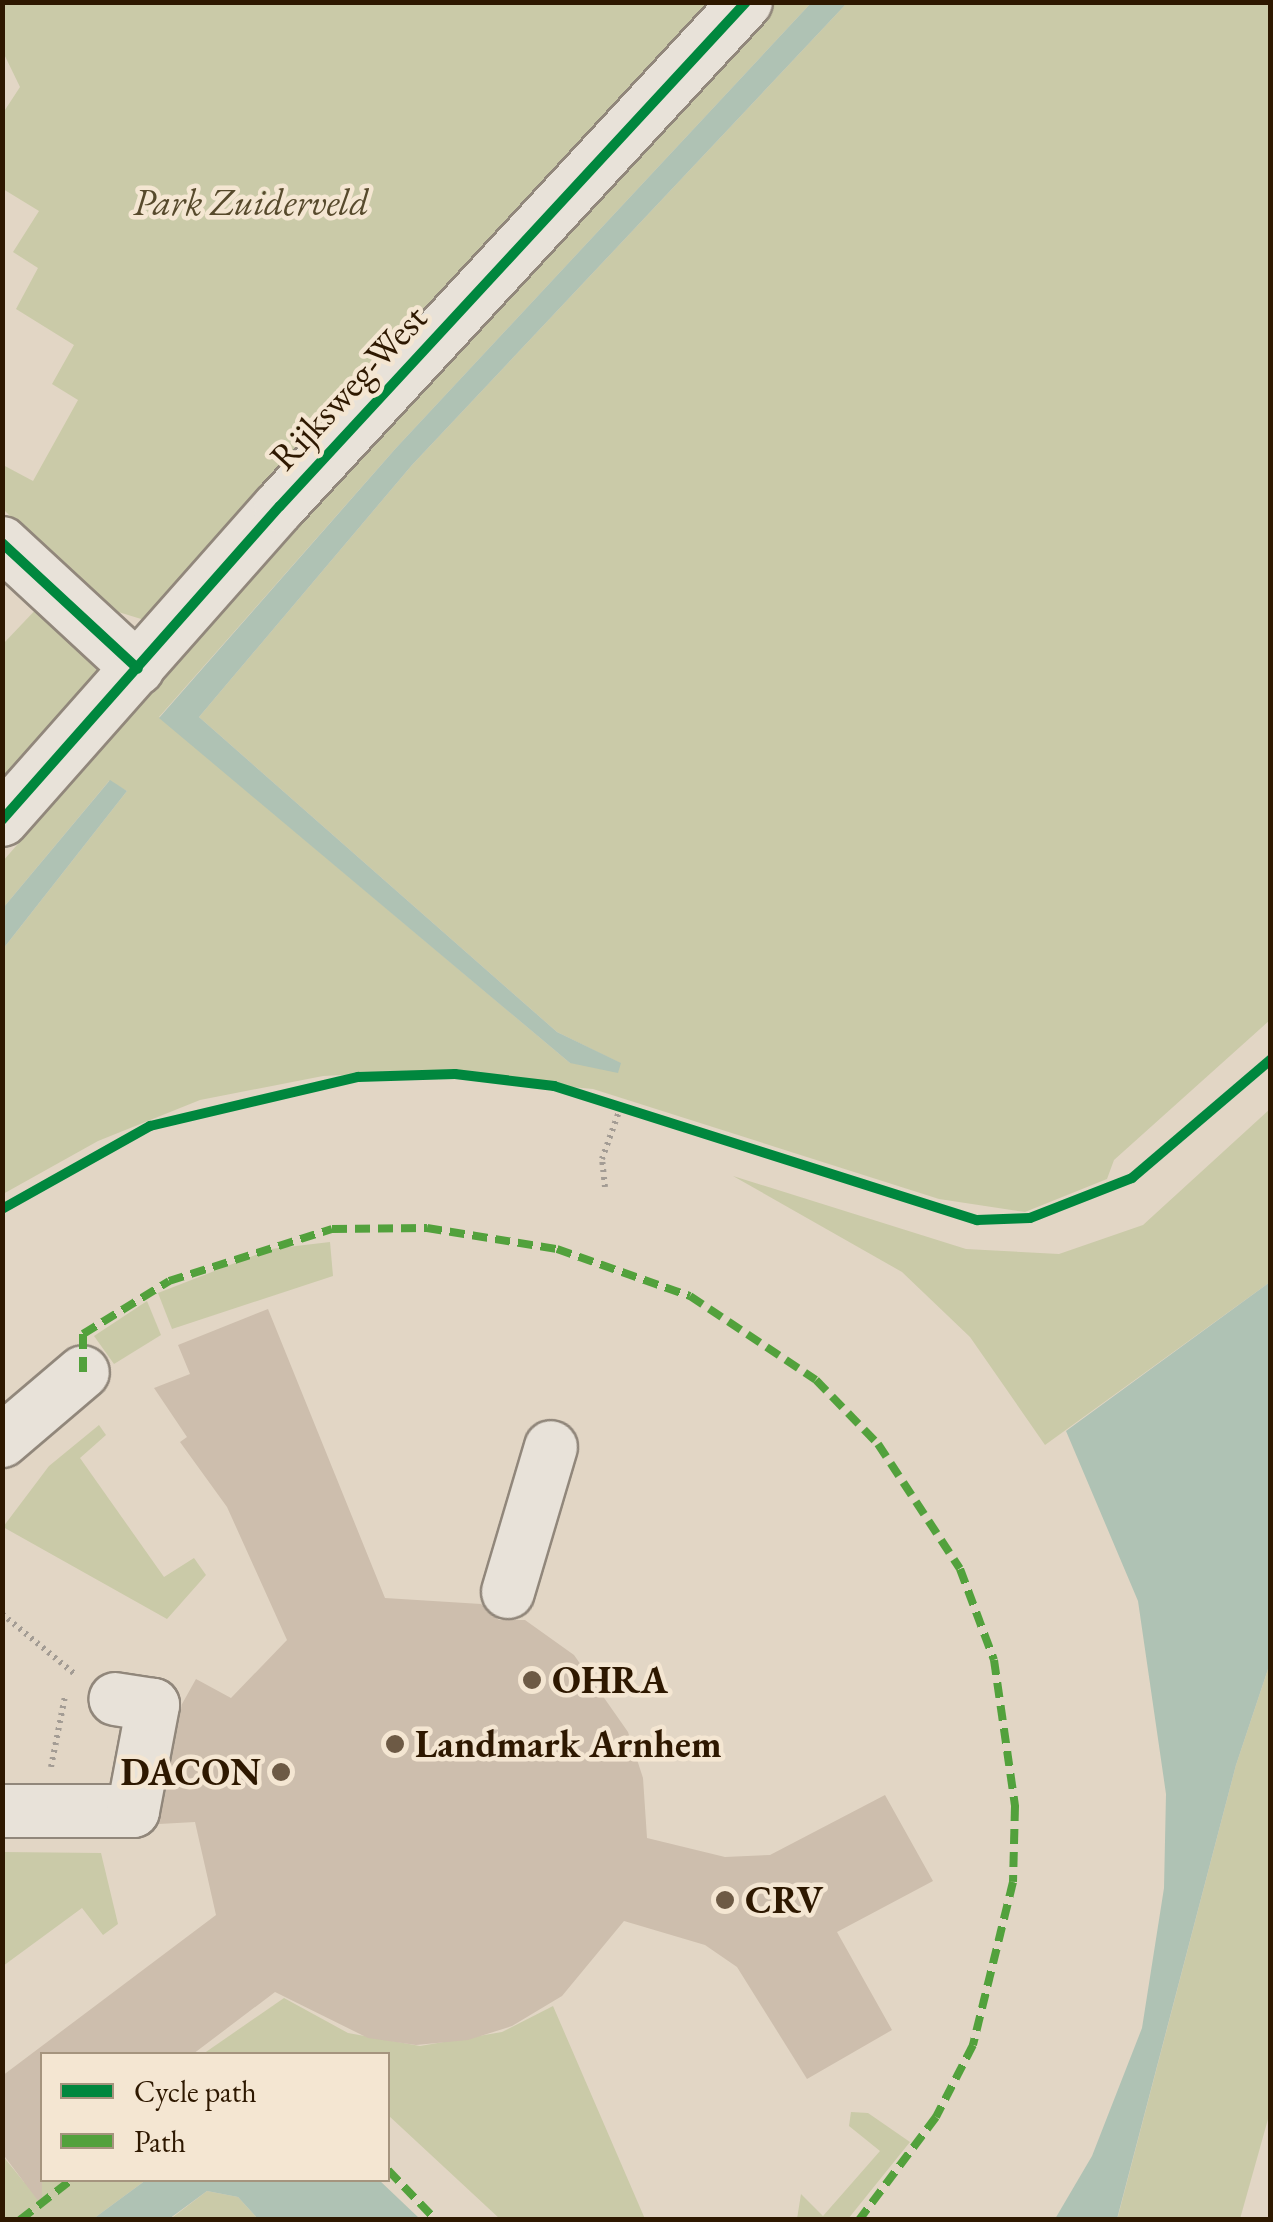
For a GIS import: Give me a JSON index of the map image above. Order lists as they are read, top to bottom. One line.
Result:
{"streets":{"street":["Rijksweg-West"]},"parks":["Park Zuiderveld"],"places":["OHRA","Landmark Arnhem","DACON","CRV"],"legend":["Cycle path","Path"]}
